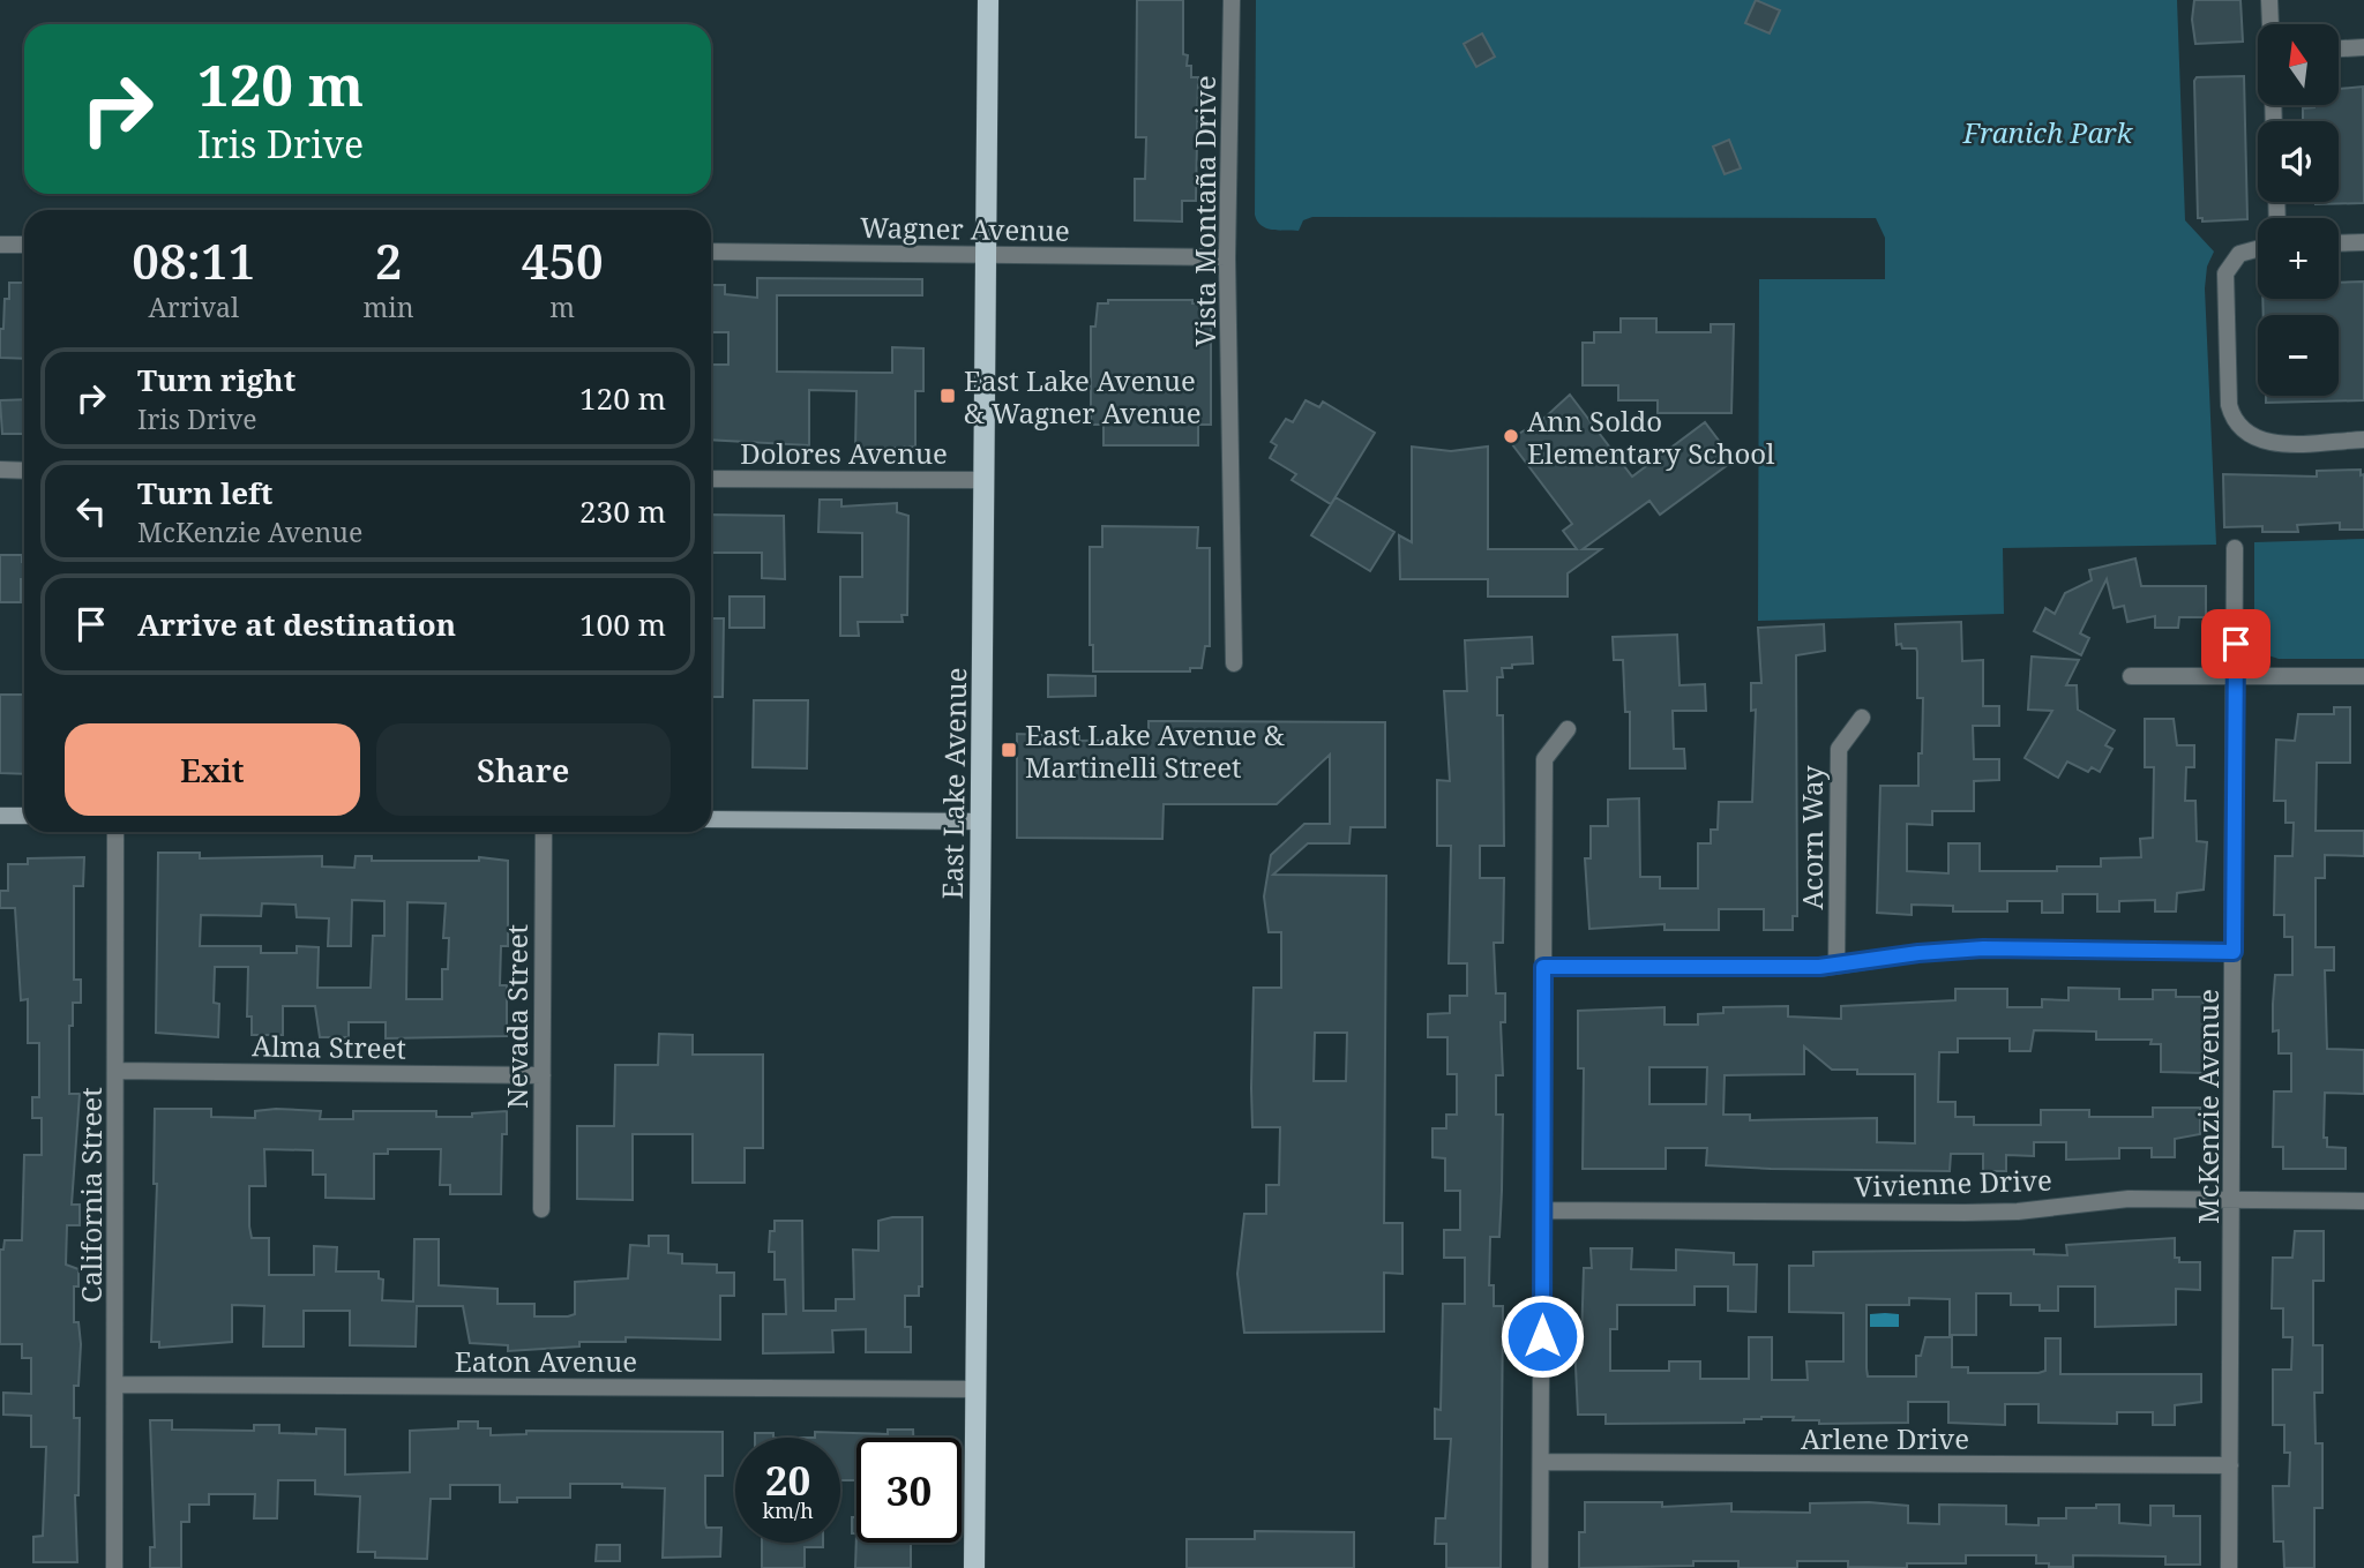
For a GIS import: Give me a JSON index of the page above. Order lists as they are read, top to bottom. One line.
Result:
{"streets":{"main road":["East Lake Avenue"],"street":["Vista Montaña Drive","Wagner Avenue","Dolores Avenue","Acorn Way","Nevada Street","Alma Street","McKenzie Avenue","Vivienne Drive","California Street","Eaton Avenue","Arlene Drive"]},"crossings":[["Vista Montaña Drive","Wagner Avenue"],["Wagner Avenue","East Lake Avenue"],["Dolores Avenue","East Lake Avenue"],["East Lake Avenue","Eaton Avenue"],["Nevada Street","Alma Street"],["Alma Street","California Street"],["McKenzie Avenue","Vivienne Drive"],["McKenzie Avenue","Arlene Drive"],["California Street","Eaton Avenue"]],"parks":["Franich Park"],"places":{"transit":["East Lake Avenue & Wagner Avenue","East Lake Avenue & Martinelli Street"],"other":["Ann Soldo Elementary School"]},"north":"top","page":{"map_buttons":["+","−"],"turn":["120 m","Iris Drive"],"eta":["08:11","Arrival","2","min","450","m"],"list":[{"name":"Turn right","note":"Iris Drive","value":"120 m"},{"name":"Turn left","note":"McKenzie Avenue","value":"230 m"},{"name":"Arrive at destination","value":"100 m"}],"buttons":["Exit","Share"],"speed":"20 km/h","limit":"30"}}
